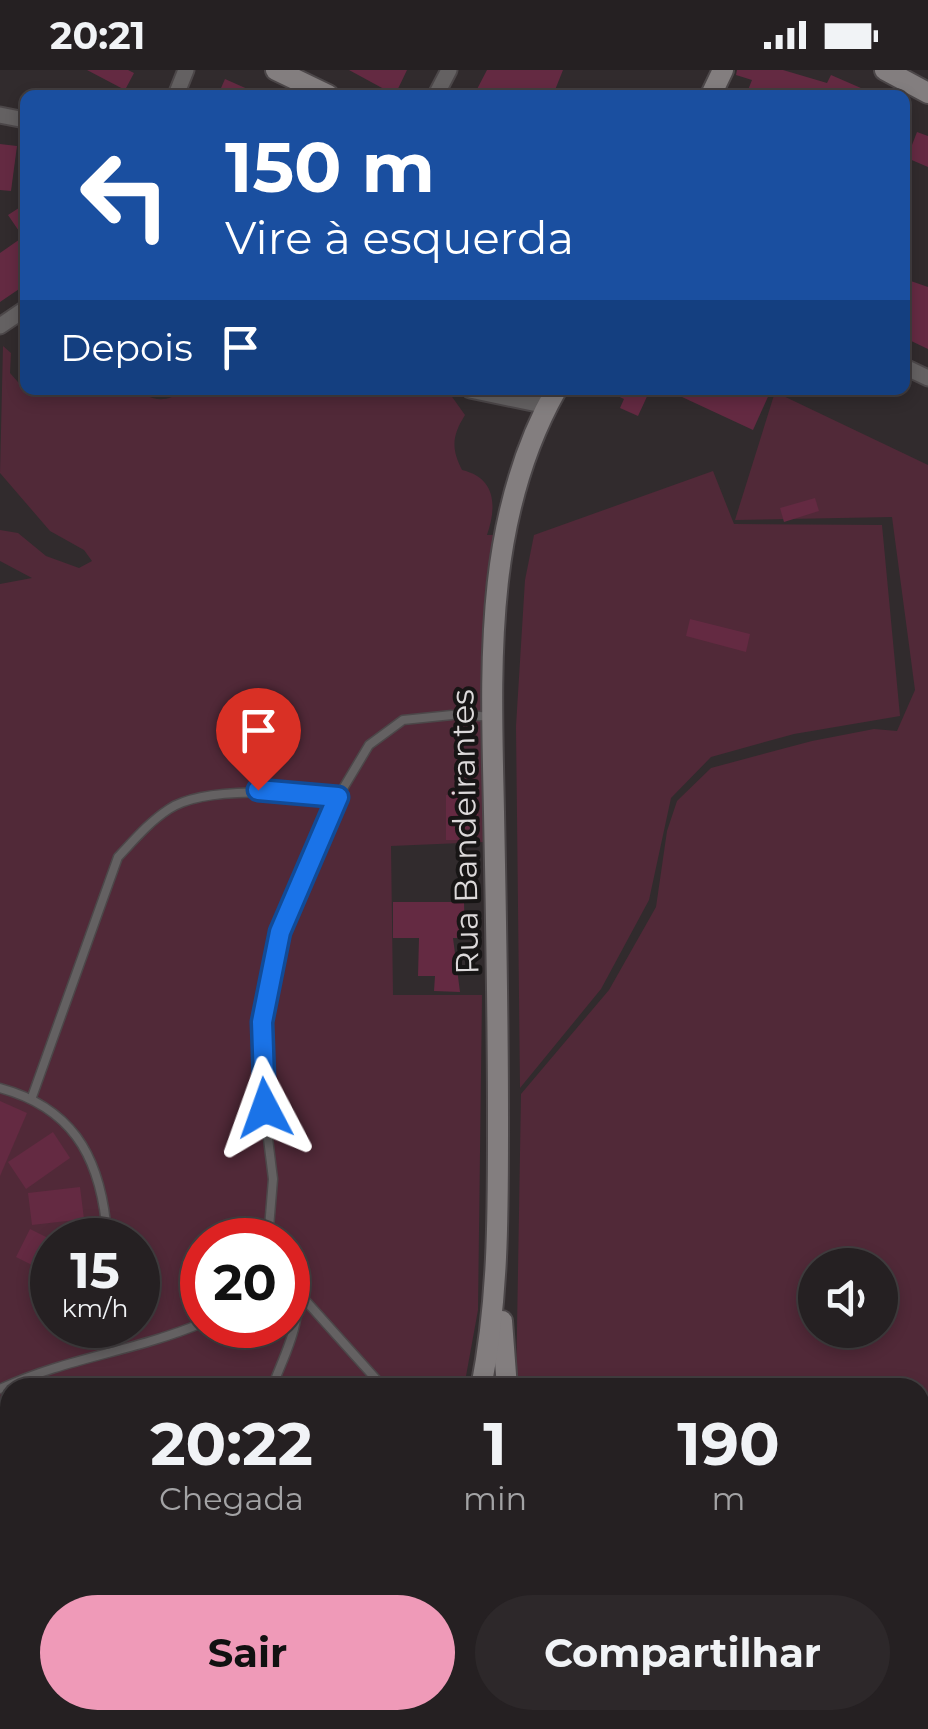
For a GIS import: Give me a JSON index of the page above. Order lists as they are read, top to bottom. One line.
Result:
{"streets":{"street":["Rua Bandeirantes"]},"page":{"status":"20:21","turn":["150 m","Vire à esquerda"],"then":"Depois","speed":"15 km/h","limit":"20","eta":["20:22","Chegada","1","min","190","m"],"buttons":["Sair","Compartilhar"]}}
